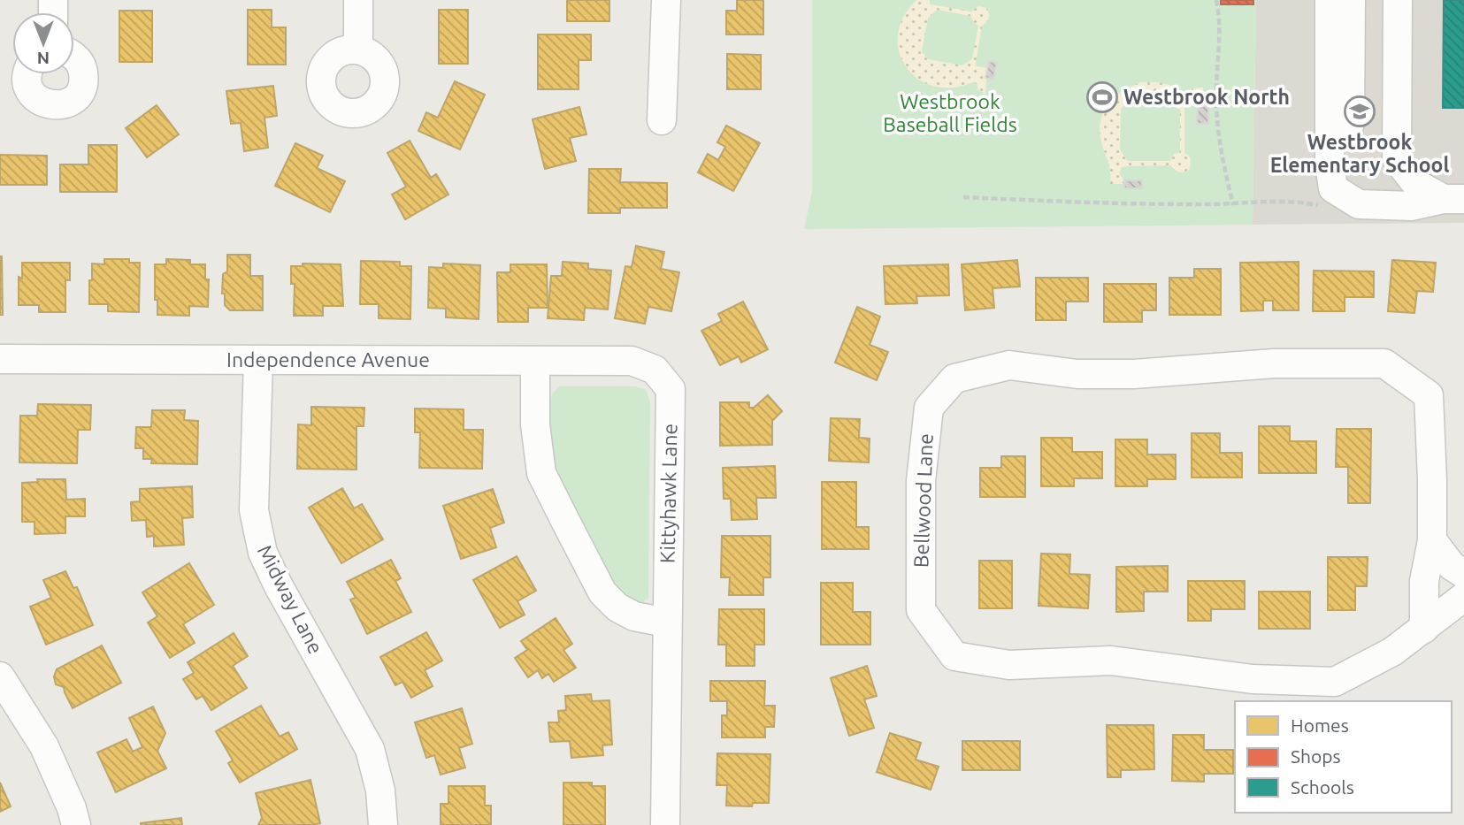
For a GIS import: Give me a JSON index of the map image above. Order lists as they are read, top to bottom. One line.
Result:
{"streets":{"street":["Independence Avenue","Kittyhawk Lane","Bellwood Lane","Midway Lane"]},"crossings":[["Independence Avenue","Kittyhawk Lane"],["Independence Avenue","Midway Lane"]],"parks":["Westbrook Baseball Fields"],"places":{"sports":["Westbrook North"],"school or university":["Westbrook Elementary School"]},"legend":["Homes","Shops","Schools"],"north":"bottom"}
